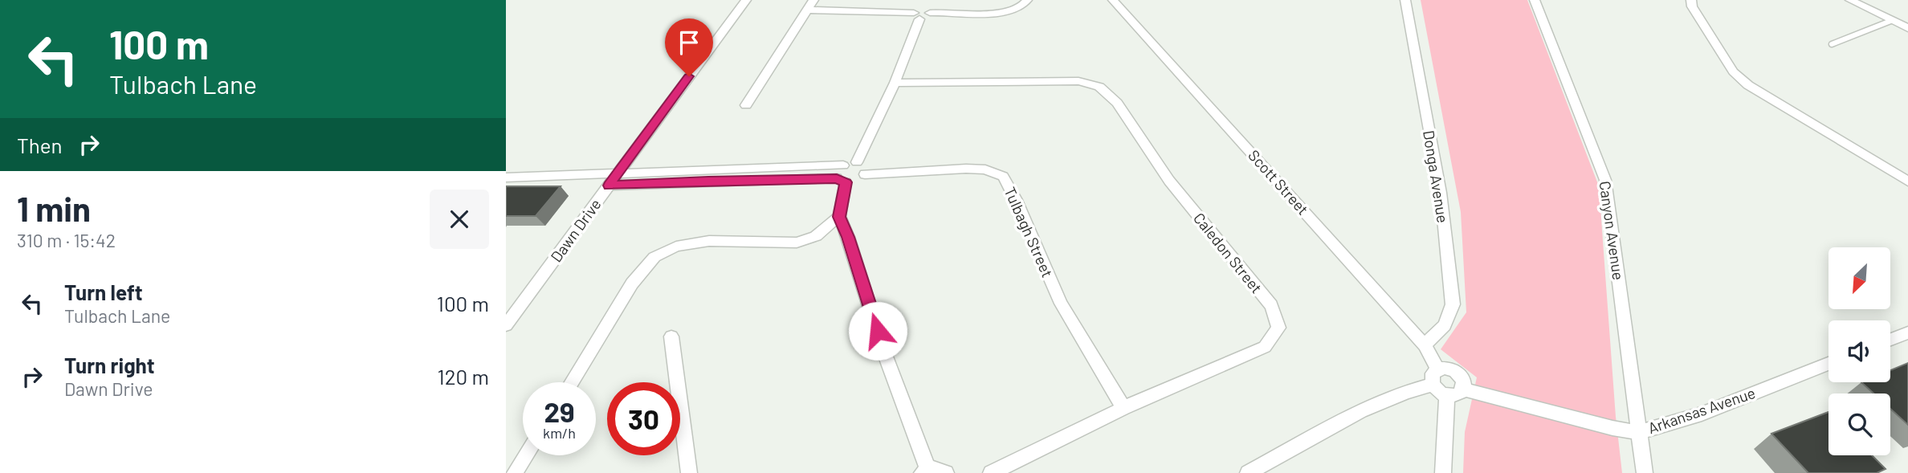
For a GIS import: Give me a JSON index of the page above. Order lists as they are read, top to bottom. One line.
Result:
{"streets":{"street":["Donga Avenue","Scott Street","Dawn Drive","Canyon Avenue","Tulbagh Street","Caledon Street","Arkansas Avenue"]},"crossings":[["Donga Avenue","Scott Street"],["Scott Street","Arkansas Avenue"],["Canyon Avenue","Arkansas Avenue"],["Tulbagh Street","Caledon Street"]],"north":"bottom left","page":{"turn":["100 m","Tulbach Lane"],"then":"Then","heading":["1 min","310 m · 15:42"],"list":[{"name":"Turn left","note":"Tulbach Lane","value":"100 m"},{"name":"Turn right","note":"Dawn Drive","value":"120 m"}],"speed":"29 km/h","limit":"30"}}
